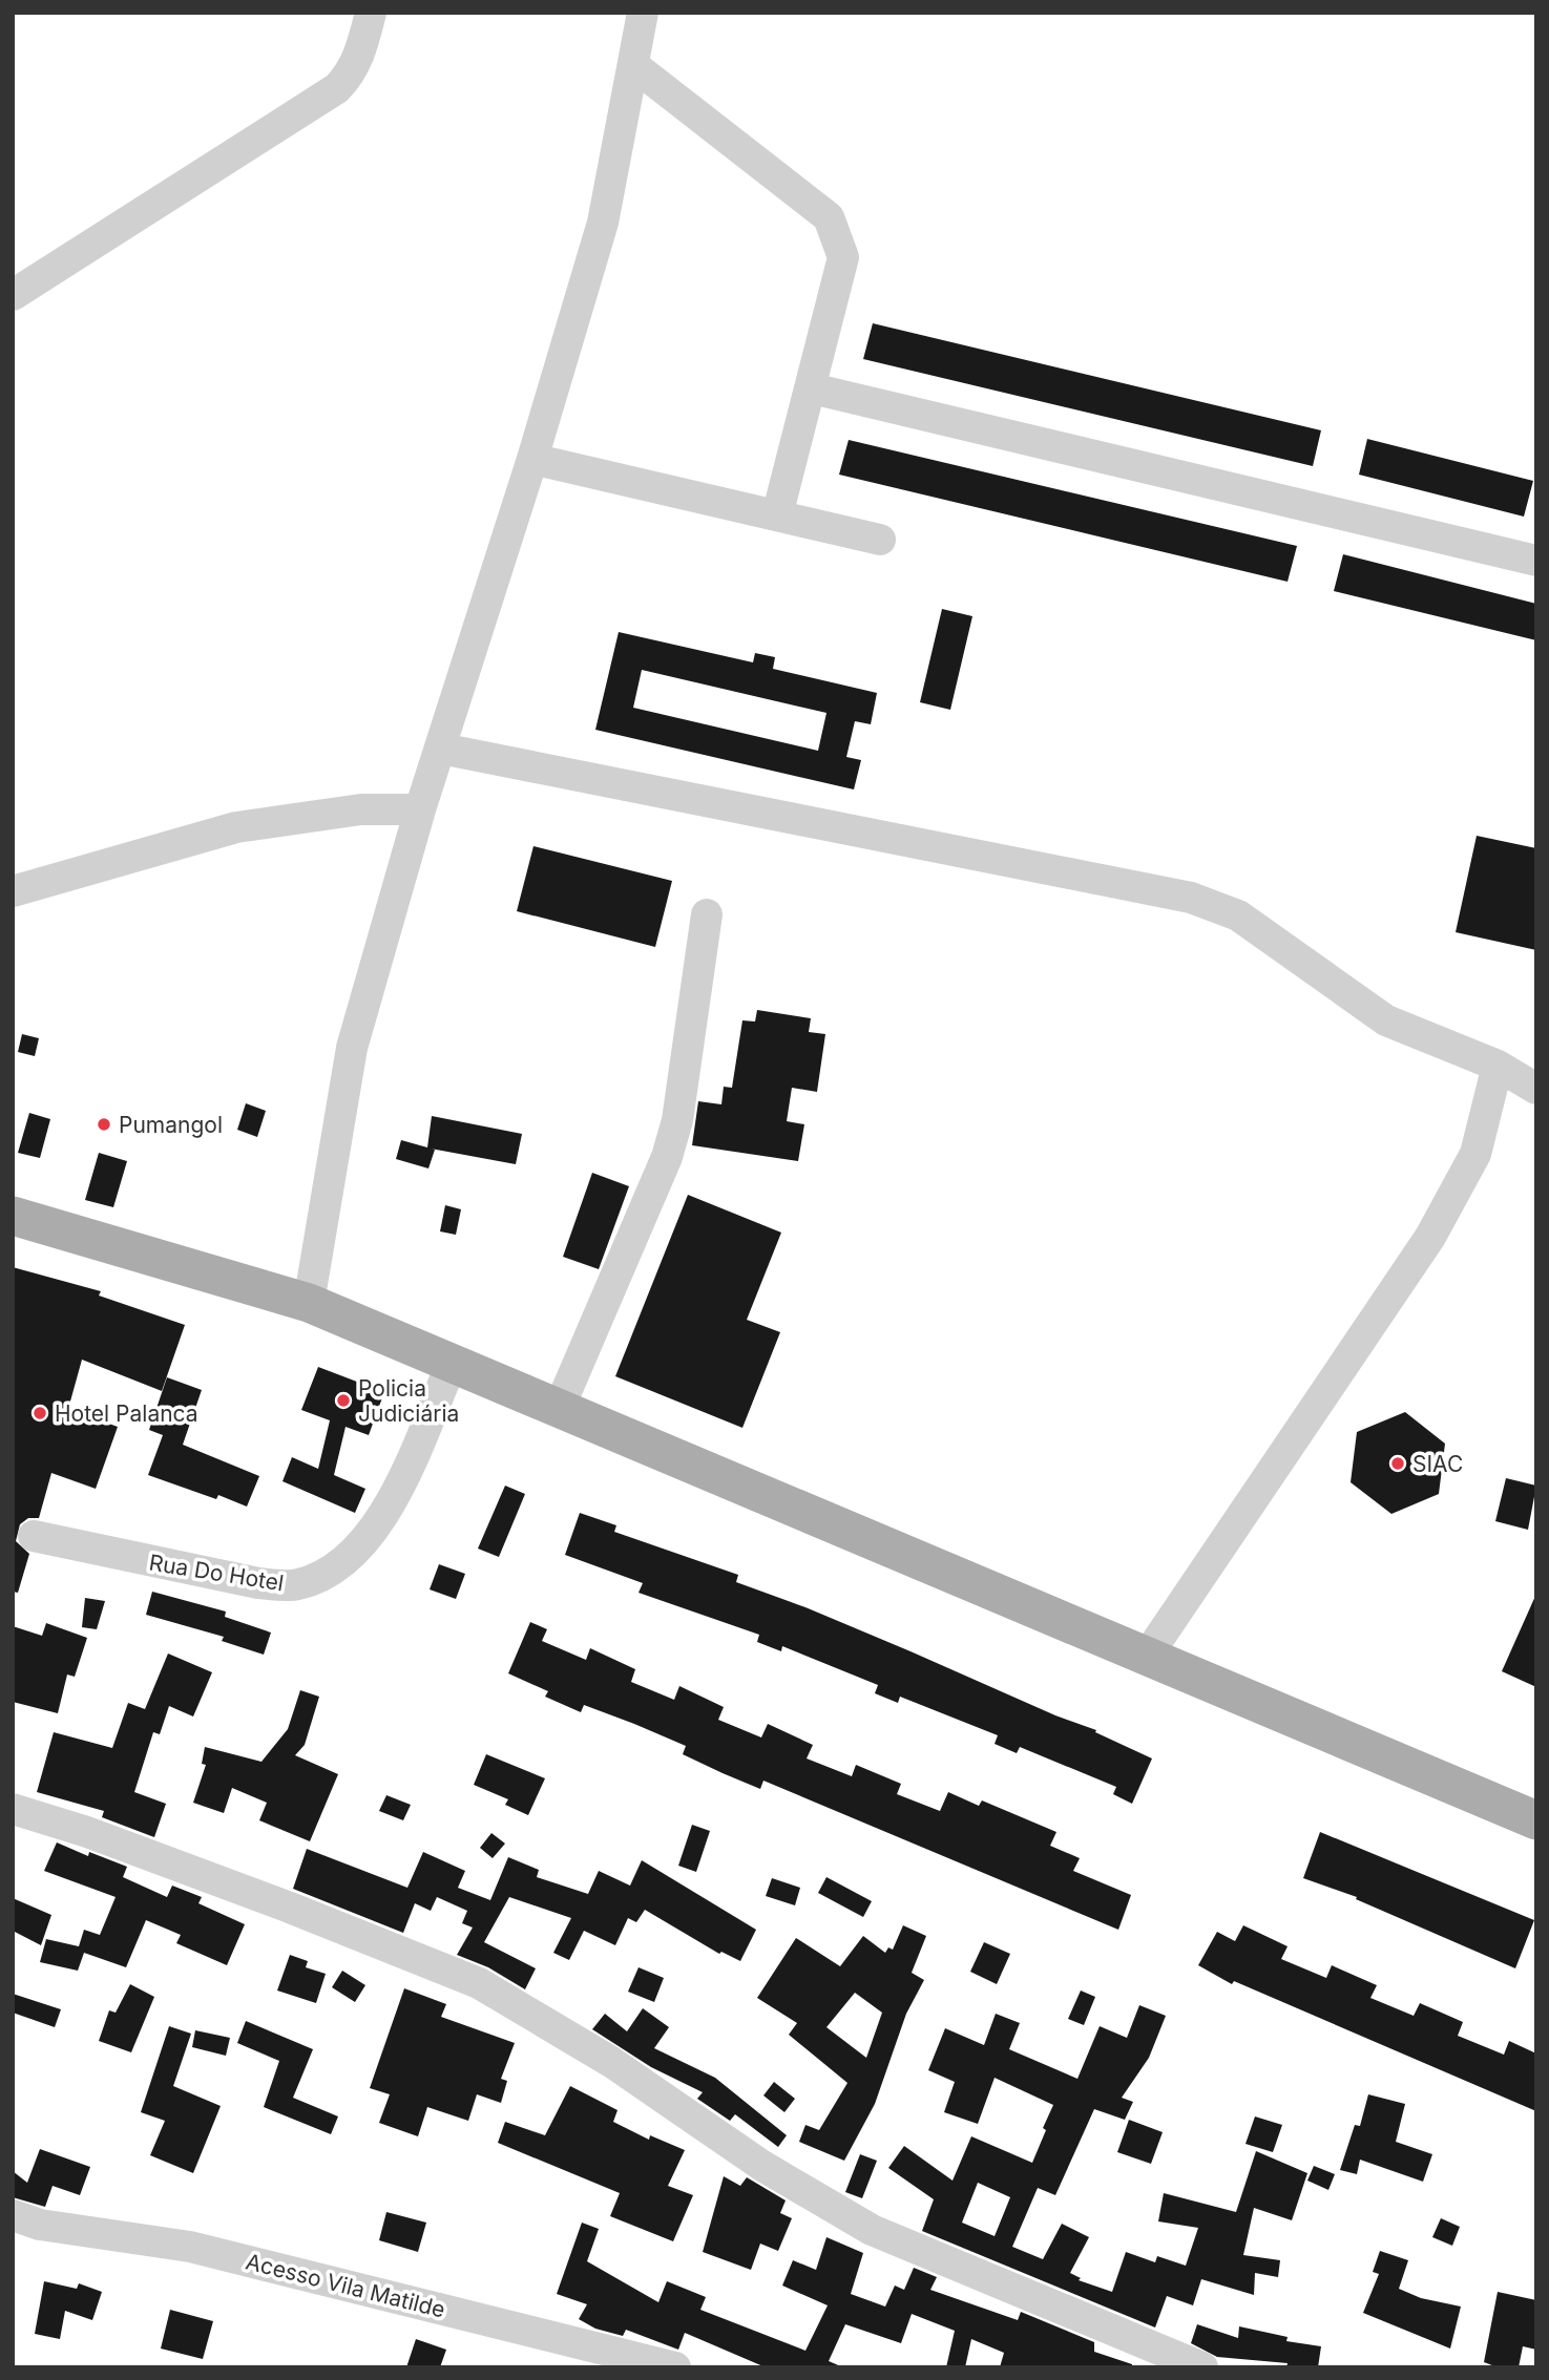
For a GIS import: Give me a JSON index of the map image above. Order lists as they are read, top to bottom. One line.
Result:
{"streets":{"street":["Rua Do Hotel","Acesso Vila Matilde"]},"places":["Pumangol","Policia Judiciária","Hotel Palanca","SIAC"]}
